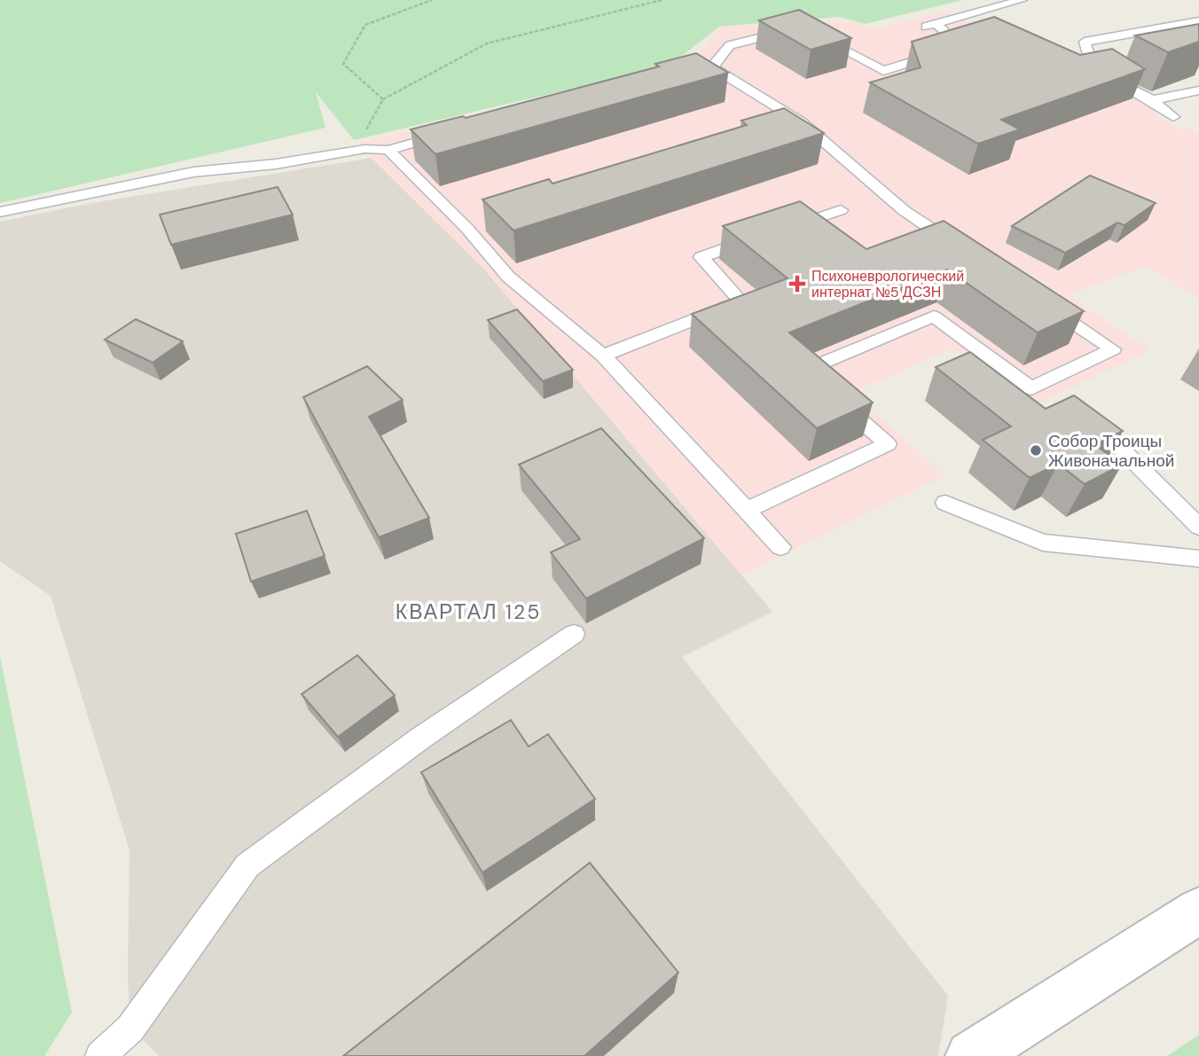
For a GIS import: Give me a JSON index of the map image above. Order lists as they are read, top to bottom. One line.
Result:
{"districts":["КВАРТАЛ 125"],"places":{"health":["Психоневрологический интернат №5 ДСЗН"],"other":["Собор Троицы Живоначальной"]}}
